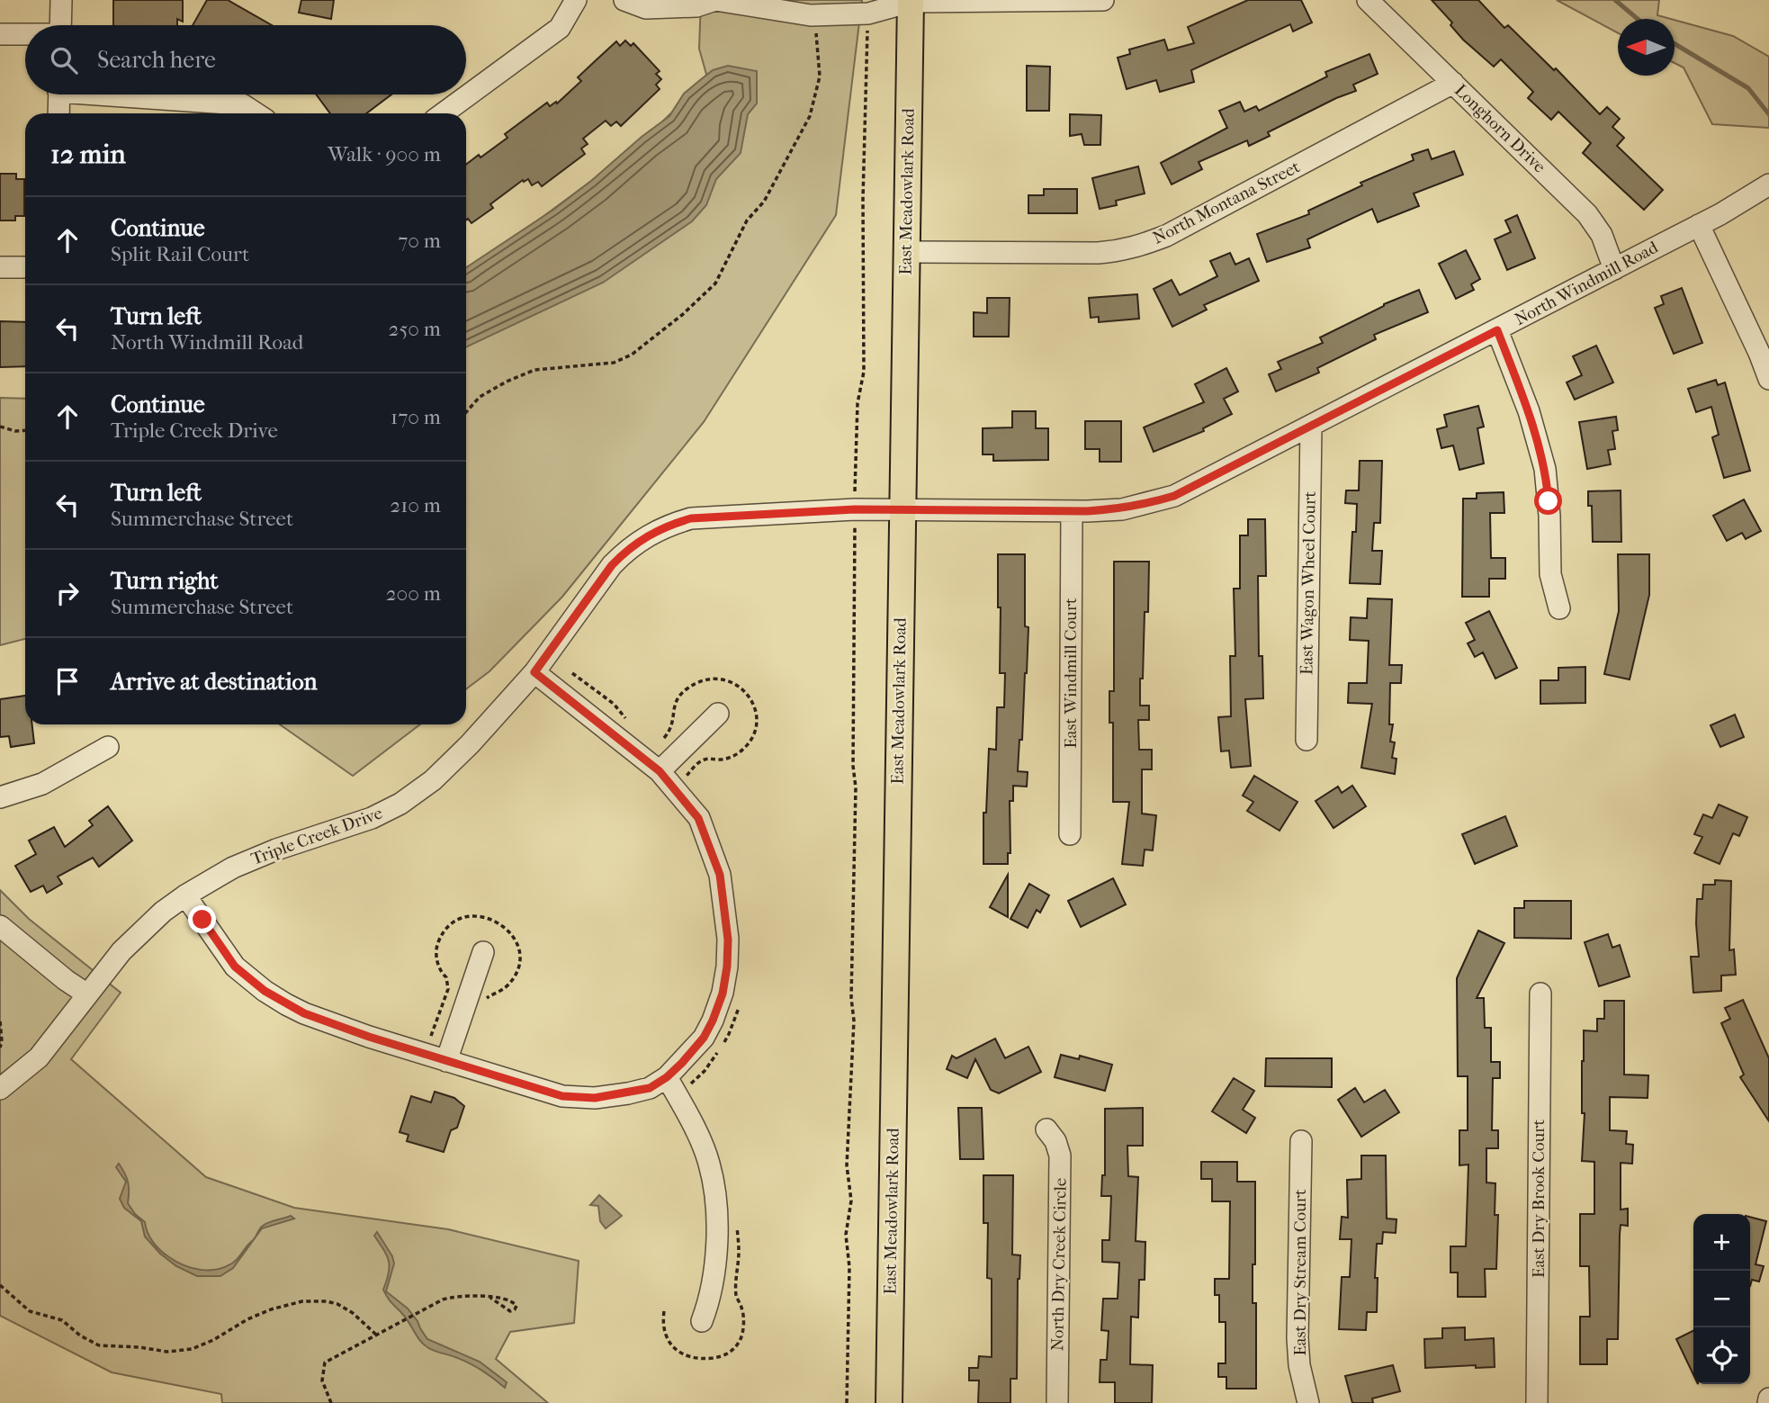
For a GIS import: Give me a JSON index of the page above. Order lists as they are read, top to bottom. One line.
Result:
{"streets":{"main road":["East Meadowlark Road"],"street":["Longhorn Drive","North Montana Street","North Windmill Road","East Wagon Wheel Court","East Windmill Court","Triple Creek Drive","East Dry Brook Court","North Dry Creek Circle","East Dry Stream Court"]},"crossings":[["Longhorn Drive","North Montana Street"],["Longhorn Drive","North Windmill Road"],["East Meadowlark Road","North Montana Street"],["East Meadowlark Road","North Windmill Road"],["East Meadowlark Road","Triple Creek Drive"],["North Windmill Road","East Wagon Wheel Court"],["North Windmill Road","East Windmill Court"],["North Windmill Road","Triple Creek Drive"]],"north":"left","page":{"search":"Search here","heading":["12 min","Walk · 900 m"],"list":[["Continue","Split Rail Court","70 m"],["Turn left","North Windmill Road","250 m"],["Continue","Triple Creek Drive","170 m"],["Turn left","Summerchase Street","210 m"],["Turn right","Summerchase Street","200 m"],"Arrive at destination"],"map_buttons":["+","−"]}}
